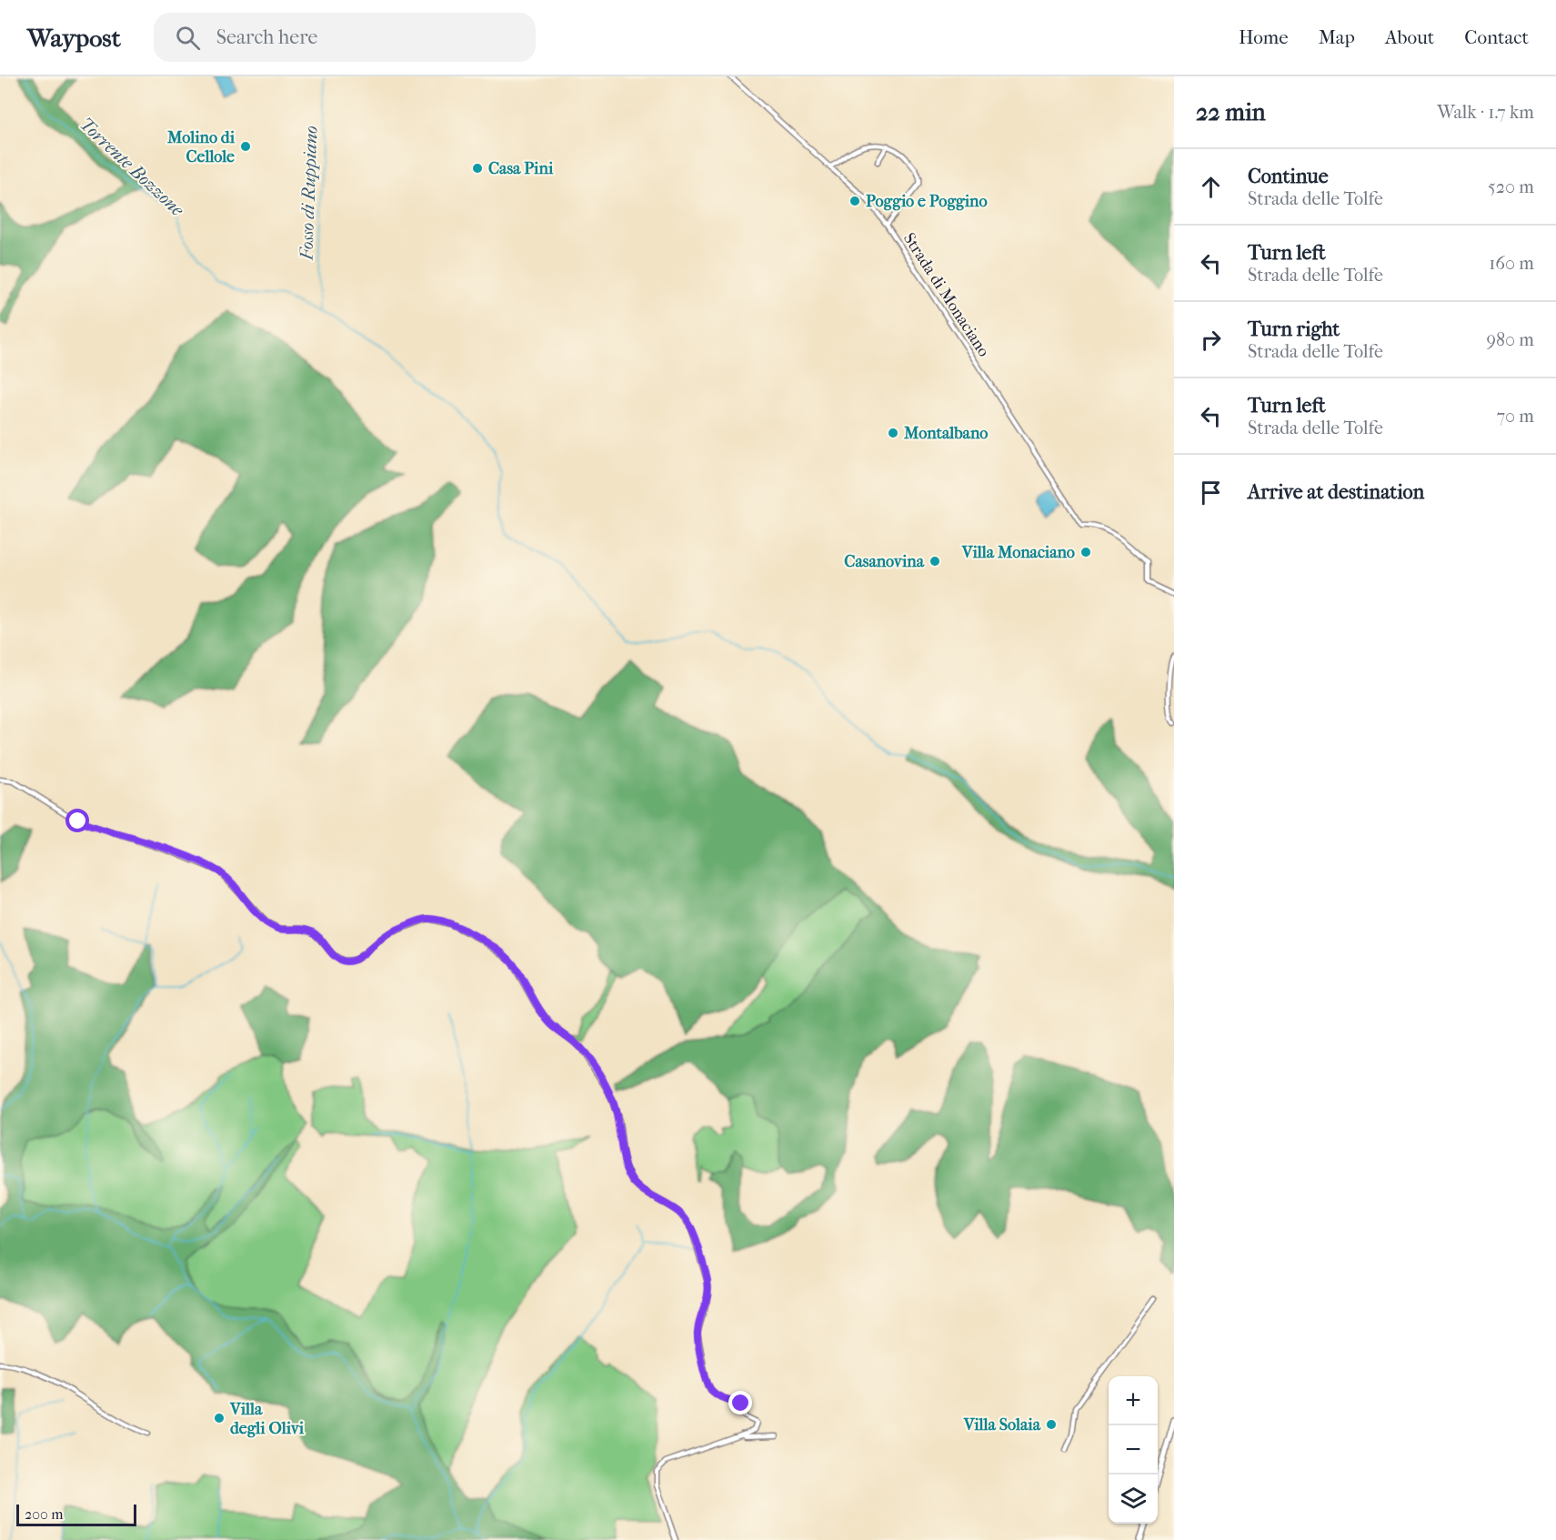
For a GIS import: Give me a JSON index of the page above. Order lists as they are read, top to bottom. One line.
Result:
{"streets":{"street":["Strada di Monaciano"]},"water":["Torrente Bozzone","Fosso di Ruppiano"],"places":["Molino di Cellole","Casa Pini","Poggio e Poggino","Montalbano","Villa Monaciano","Casanovina","Villa degli Olivi","Villa Solaia"],"scale_bar":"200 m","page":{"header":"Waypost","search":"Search here","nav":["Home","Map","About","Contact"],"heading":["22 min","Walk · 1.7 km"],"list":[["Continue","Strada delle Tolfe","520 m"],["Turn left","Strada delle Tolfe","160 m"],["Turn right","Strada delle Tolfe","980 m"],["Turn left","Strada delle Tolfe","70 m"],"Arrive at destination"],"map_buttons":["+","−"],"scale":"200 m"}}
